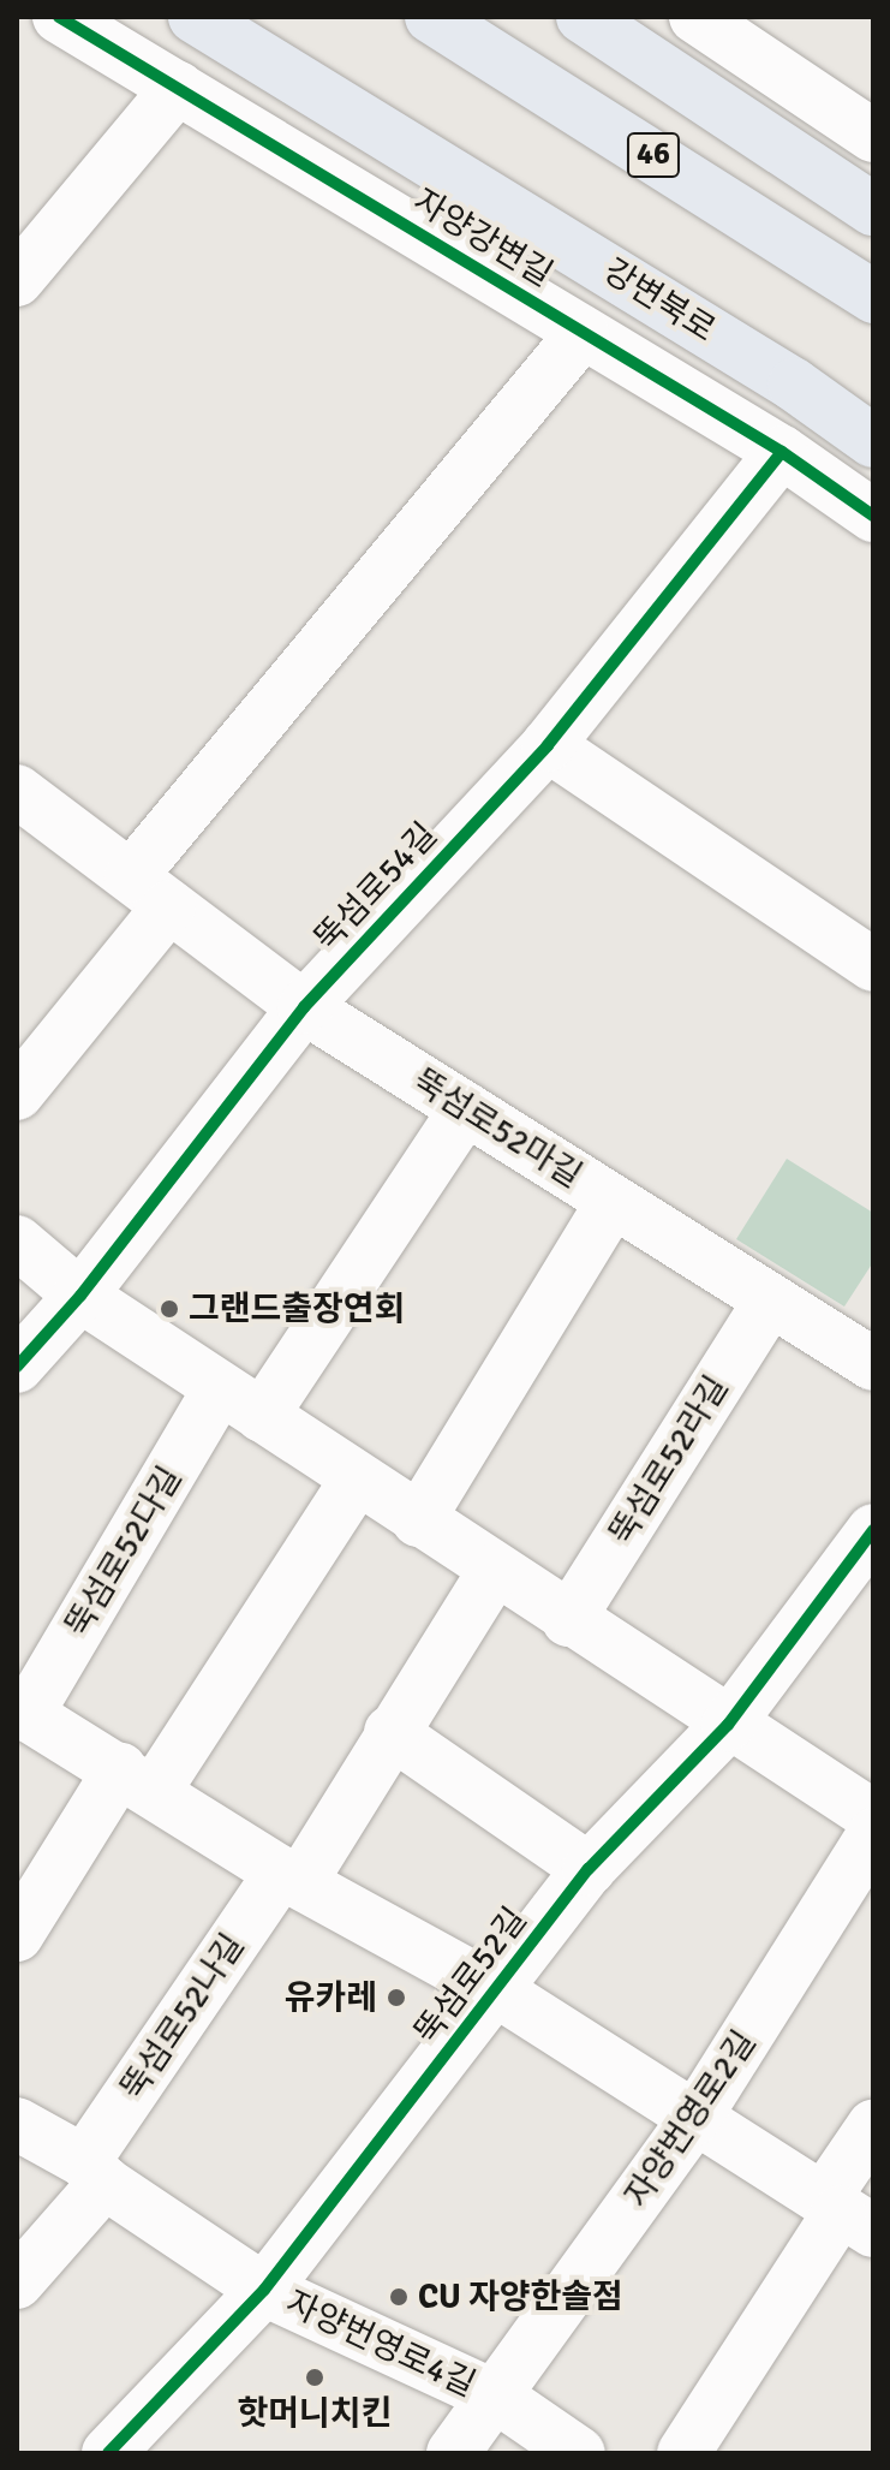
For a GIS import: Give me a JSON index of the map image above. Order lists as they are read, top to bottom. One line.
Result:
{"streets":{"highway":["46","강변북로"],"street":["자양강변길","뚝섬로54길","뚝섬로52마길","뚝섬로52라길","뚝섬로52다길","뚝섬로52길","뚝섬로52나길","자양번영로2길","자양번영로4길"]},"crossings":[["자양강변길","뚝섬로54길"],["뚝섬로54길","뚝섬로52마길"],["뚝섬로52마길","뚝섬로52라길"],["뚝섬로52다길","뚝섬로52길"],["뚝섬로52다길","뚝섬로52나길"],["뚝섬로52다길","자양번영로2길"],["뚝섬로52길","자양번영로4길"],["자양번영로2길","자양번영로4길"]],"places":["그랜드출장연회","유카레","CU 자양한솔점","핫머니치킨"]}
